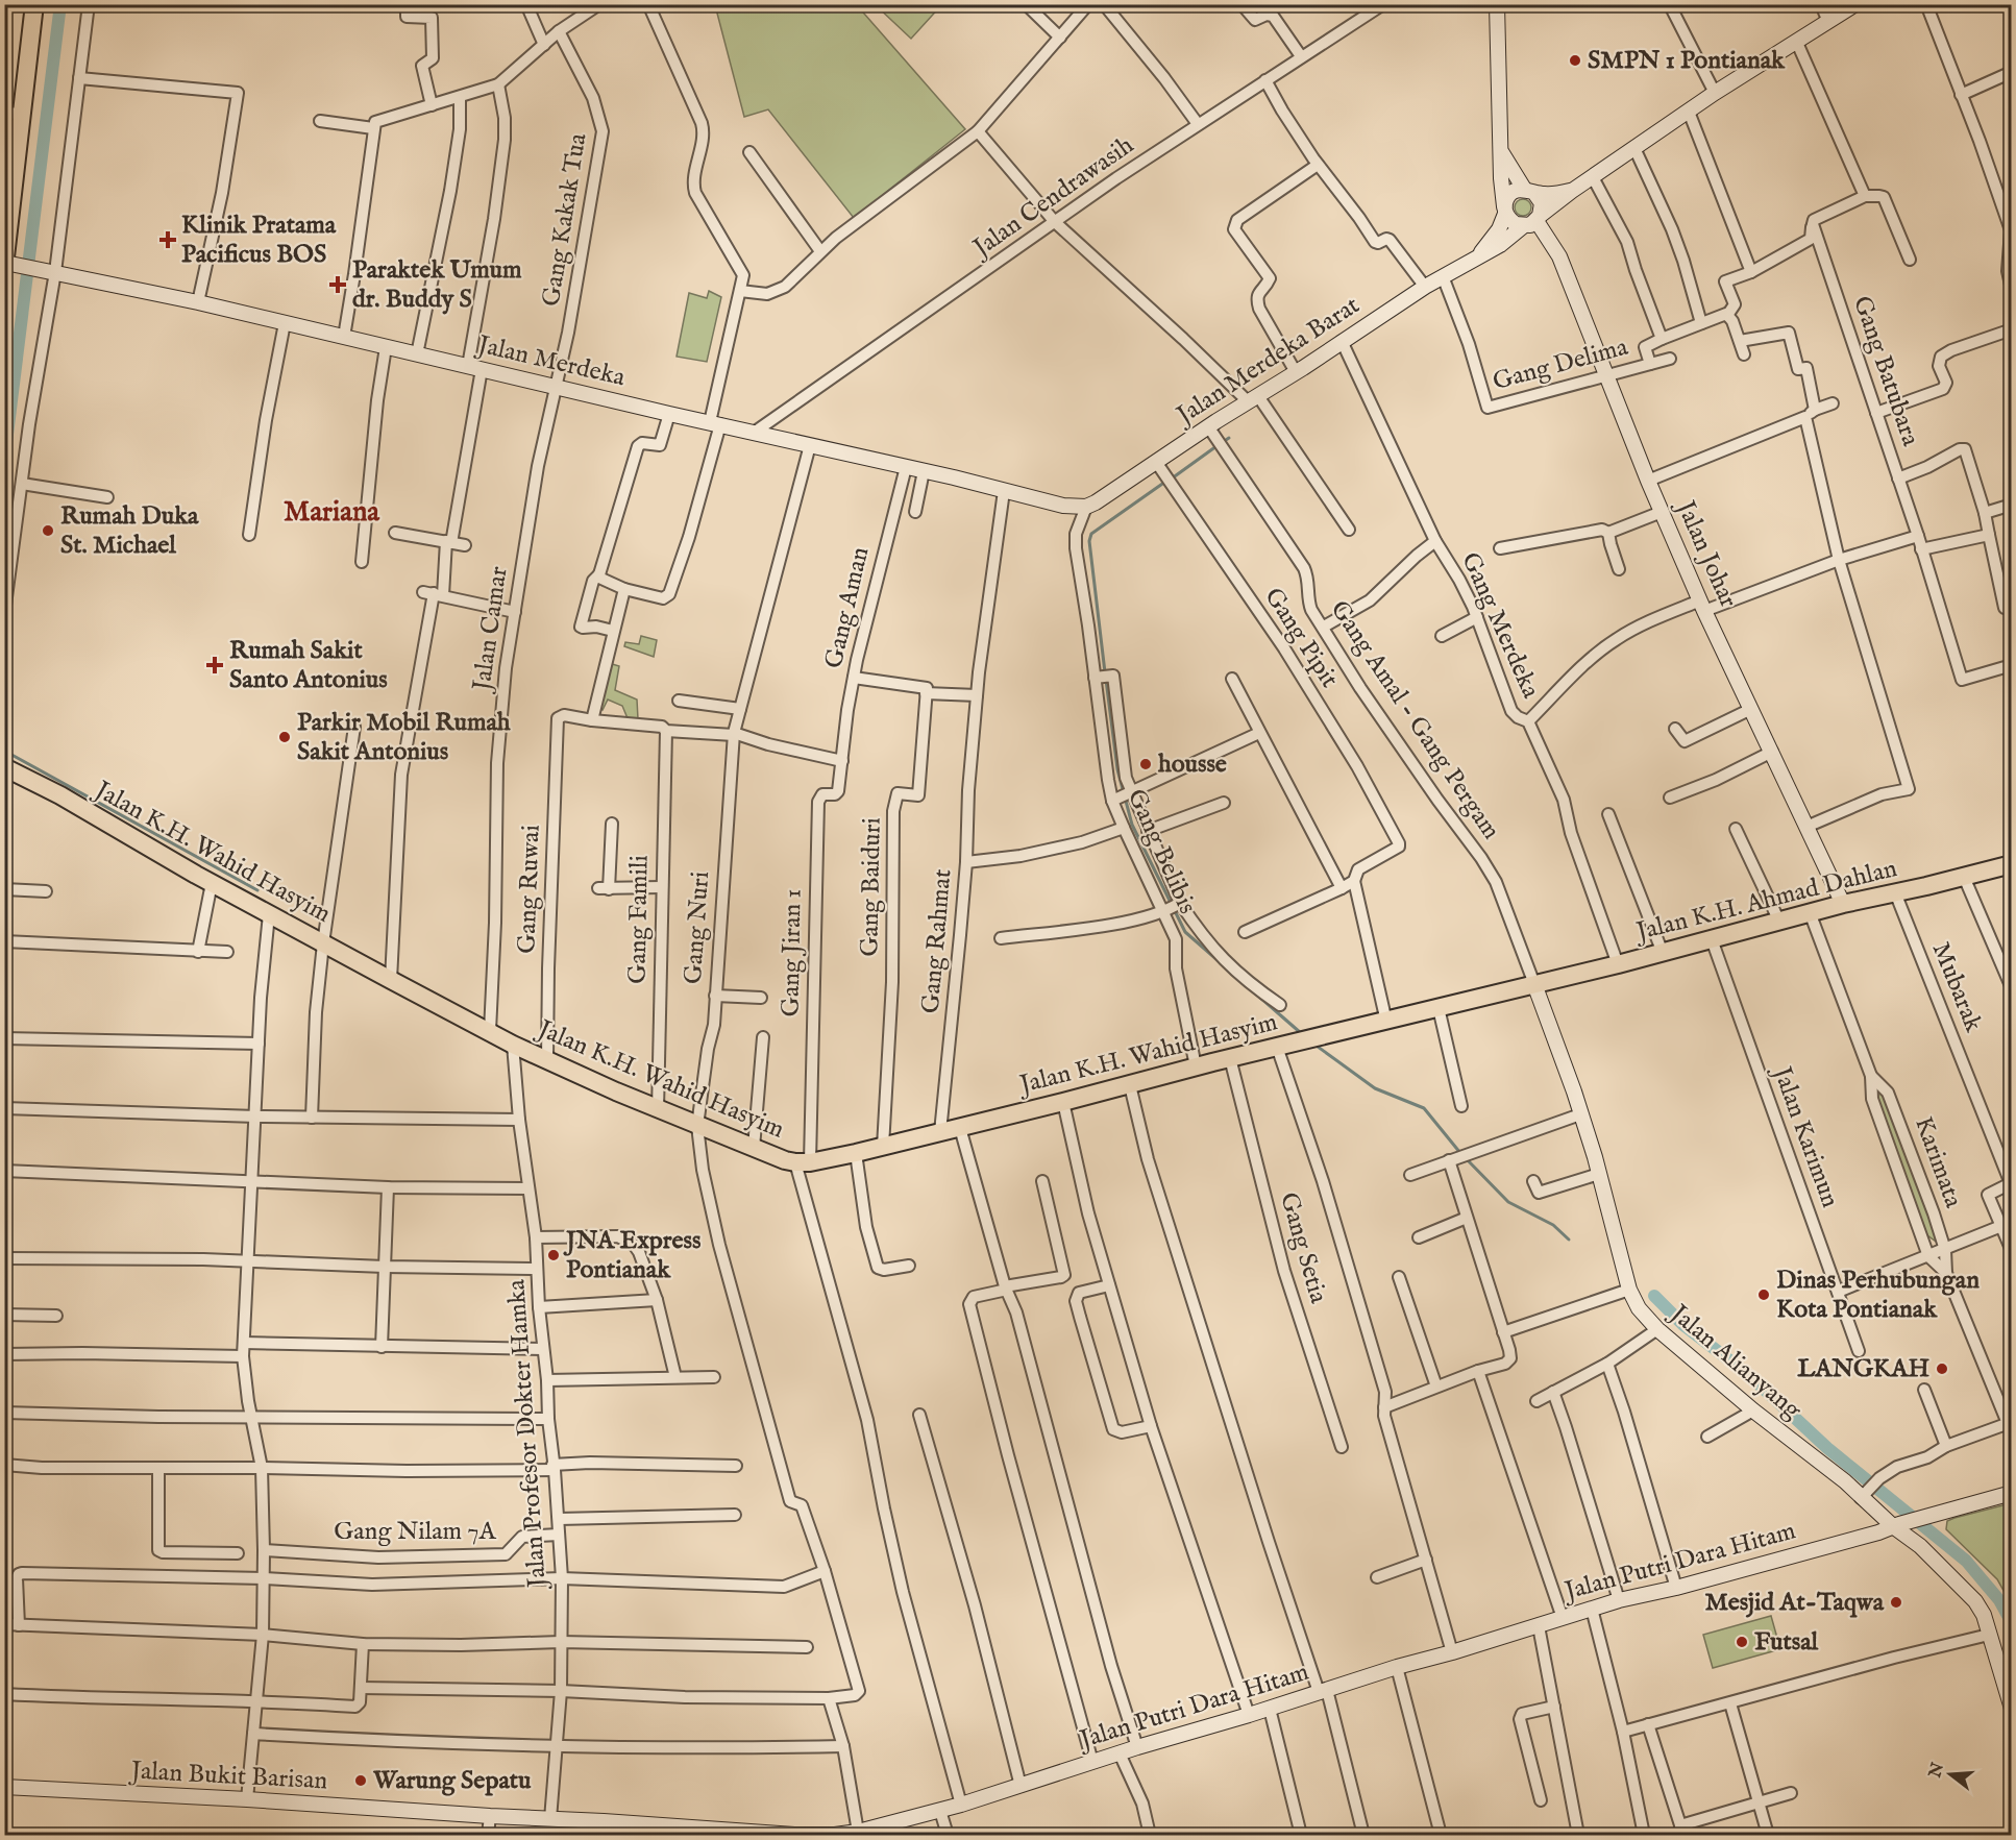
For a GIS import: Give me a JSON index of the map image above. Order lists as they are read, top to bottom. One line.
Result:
{"streets":{"main road":["Jalan K.H. Wahid Hasyim","Jalan K.H. Ahmad Dahlan"],"street":["Jalan Cendrawasih","Gang Kakak Tua","Jalan Merdeka Barat","Jalan Merdeka","Gang Delima","Gang Batubara","Jalan Johar","Gang Aman","Gang Merdeka","Jalan Camar","Gang Pipit","Gang Amal - Gang Pergam","Gang Belibis","Gang Baiduri","Gang Ruwai","Gang Famili","Gang Nuri","Gang Rahmat","Gang Jiran 1","Mubarak","Jalan Karimun","Karimata","Gang Setia","Jalan Alianyang","Jalan Profesor Dokter Hamka","Gang Nilam 7A","Jalan Putri Dara Hitam","Jalan Bukit Barisan"]},"crossings":[["Jalan Cendrawasih","Jalan Merdeka"],["Gang Kakak Tua","Jalan Merdeka"],["Gang Kakak Tua","Jalan Camar"],["Jalan Merdeka Barat","Jalan Merdeka"],["Jalan Merdeka Barat","Gang Delima"],["Jalan Merdeka Barat","Jalan Johar"],["Jalan Merdeka Barat","Gang Merdeka"],["Jalan Merdeka Barat","Gang Pipit"],["Jalan Merdeka Barat","Gang Amal - Gang Pergam"],["Jalan Merdeka Barat","Gang Belibis"],["Jalan Merdeka","Gang Aman"],["Jalan Merdeka","Jalan Camar"],["Jalan Merdeka","Gang Belibis"],["Jalan Merdeka","Gang Nuri"],["Jalan Merdeka","Gang Rahmat"],["Gang Delima","Jalan Johar"],["Jalan Johar","Jalan K.H. Ahmad Dahlan"],["Gang Aman","Gang Jiran 1"],["Gang Merdeka","Jalan K.H. Ahmad Dahlan"],["Jalan Camar","Jalan K.H. Wahid Hasyim"],["Gang Amal - Gang Pergam","Jalan K.H. Wahid Hasyim"],["Gang Amal - Gang Pergam","Jalan K.H. Ahmad Dahlan"],["Gang Amal - Gang Pergam","Jalan Alianyang"],["Gang Belibis","Jalan K.H. Wahid Hasyim"],["Jalan K.H. Wahid Hasyim","Gang Baiduri"],["Jalan K.H. Wahid Hasyim","Gang Ruwai"],["Jalan K.H. Wahid Hasyim","Jalan K.H. Ahmad Dahlan"],["Jalan K.H. Wahid Hasyim","Gang Famili"],["Jalan K.H. Wahid Hasyim","Gang Nuri"],["Jalan K.H. Wahid Hasyim","Gang Rahmat"],["Jalan K.H. Wahid Hasyim","Gang Jiran 1"],["Jalan K.H. Wahid Hasyim","Gang Setia"],["Jalan K.H. Wahid Hasyim","Jalan Alianyang"],["Jalan K.H. Wahid Hasyim","Jalan Profesor Dokter Hamka"],["Jalan K.H. Ahmad Dahlan","Mubarak"],["Jalan K.H. Ahmad Dahlan","Jalan Karimun"],["Jalan K.H. Ahmad Dahlan","Karimata"],["Jalan K.H. Ahmad Dahlan","Jalan Alianyang"],["Jalan Alianyang","Jalan Putri Dara Hitam"],["Jalan Profesor Dokter Hamka","Gang Nilam 7A"],["Jalan Profesor Dokter Hamka","Jalan Putri Dara Hitam"],["Jalan Putri Dara Hitam","Jalan Bukit Barisan"]],"districts":["Mariana"],"places":{"other":["SMPN 1 Pontianak","Rumah Duka St. Michael","Parkir Mobil Rumah Sakit Antonius","housse","JNA Express Pontianak","Dinas Perhubungan Kota Pontianak","LANGKAH","Mesjid At-Taqwa","Futsal","Warung Sepatu"],"health":["Klinik Pratama Pacificus BOS","Paraktek Umum dr. Buddy S","Rumah Sakit Santo Antonius"]},"north":"left"}
